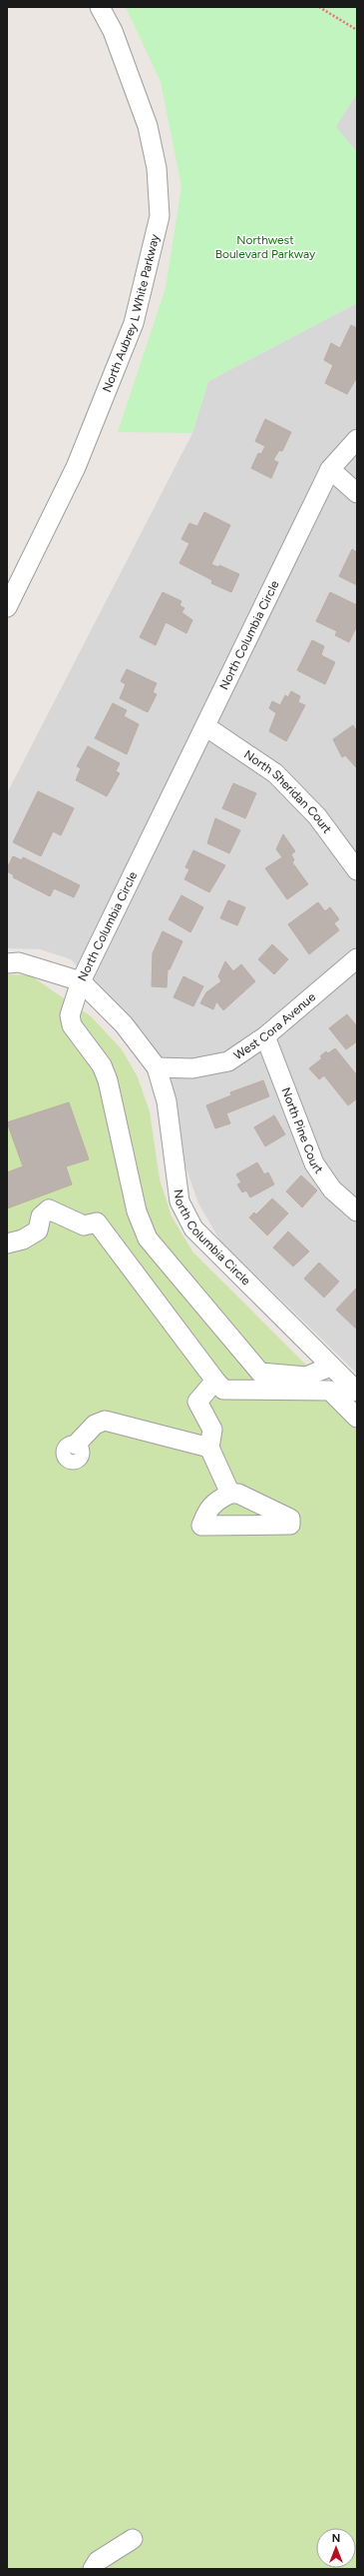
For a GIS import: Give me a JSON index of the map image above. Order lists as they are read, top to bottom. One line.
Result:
{"streets":{"street":["North Aubrey L White Parkway","North Columbia Circle","North Sheridan Court","West Cora Avenue","North Pine Court"]},"crossings":[["North Columbia Circle","North Sheridan Court"],["North Columbia Circle","West Cora Avenue"],["West Cora Avenue","North Pine Court"]],"parks":["Northwest Boulevard Parkway"],"north":"top"}
